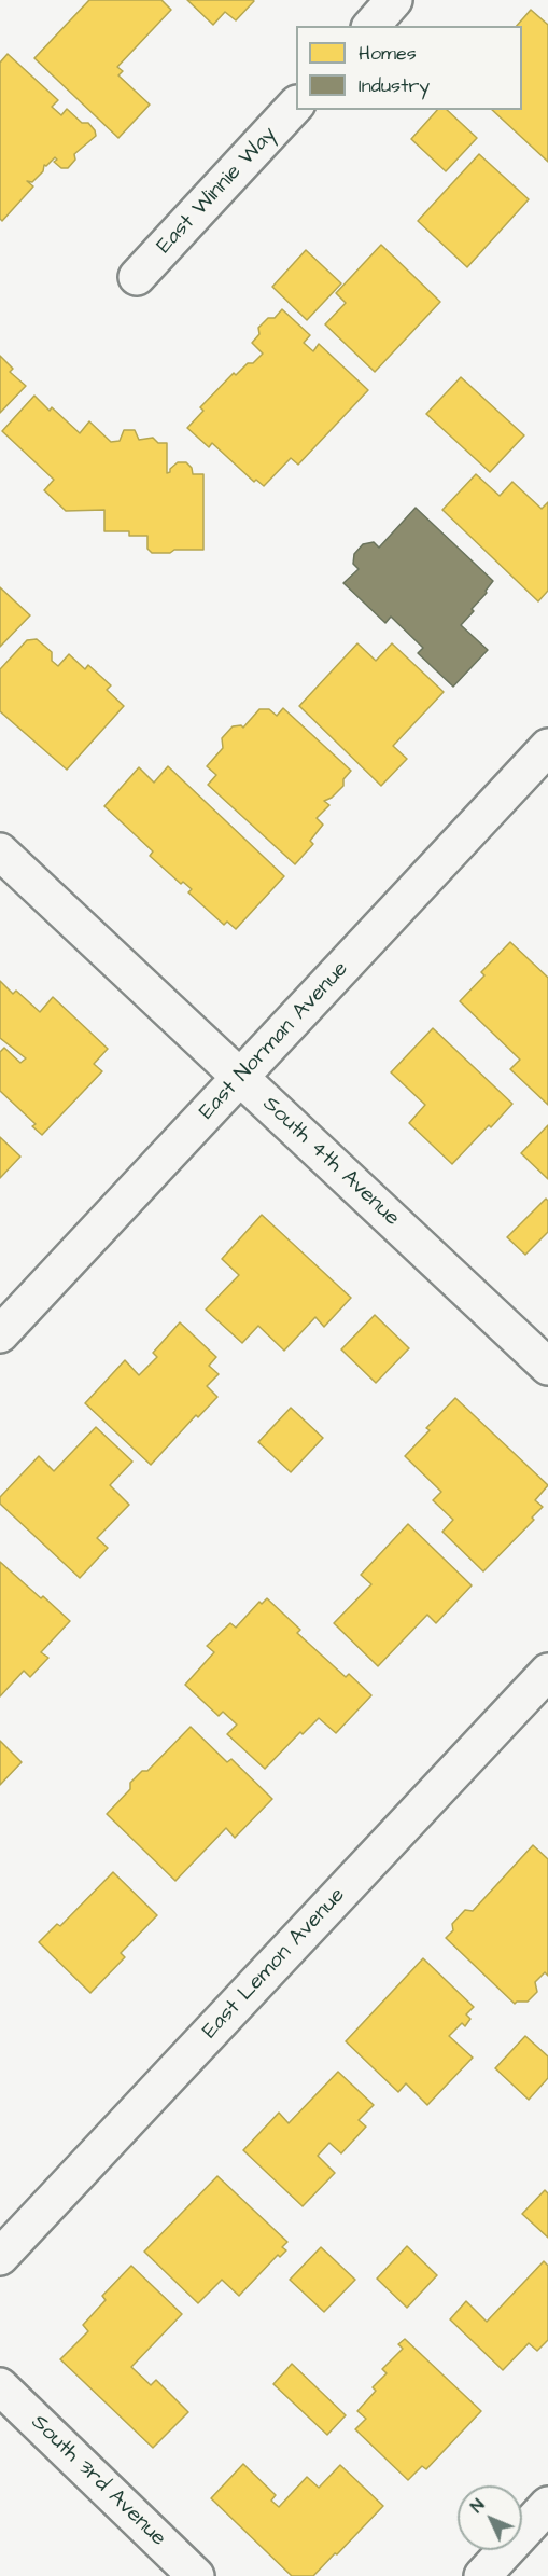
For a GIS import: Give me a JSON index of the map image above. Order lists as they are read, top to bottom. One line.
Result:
{"streets":{"street":["East Winnie Way","East Norman Avenue","South 4th Avenue","East Lemon Avenue","South 3rd Avenue"]},"crossings":[["East Norman Avenue","South 4th Avenue"]],"legend":["Homes","Industry"],"north":"top left"}
